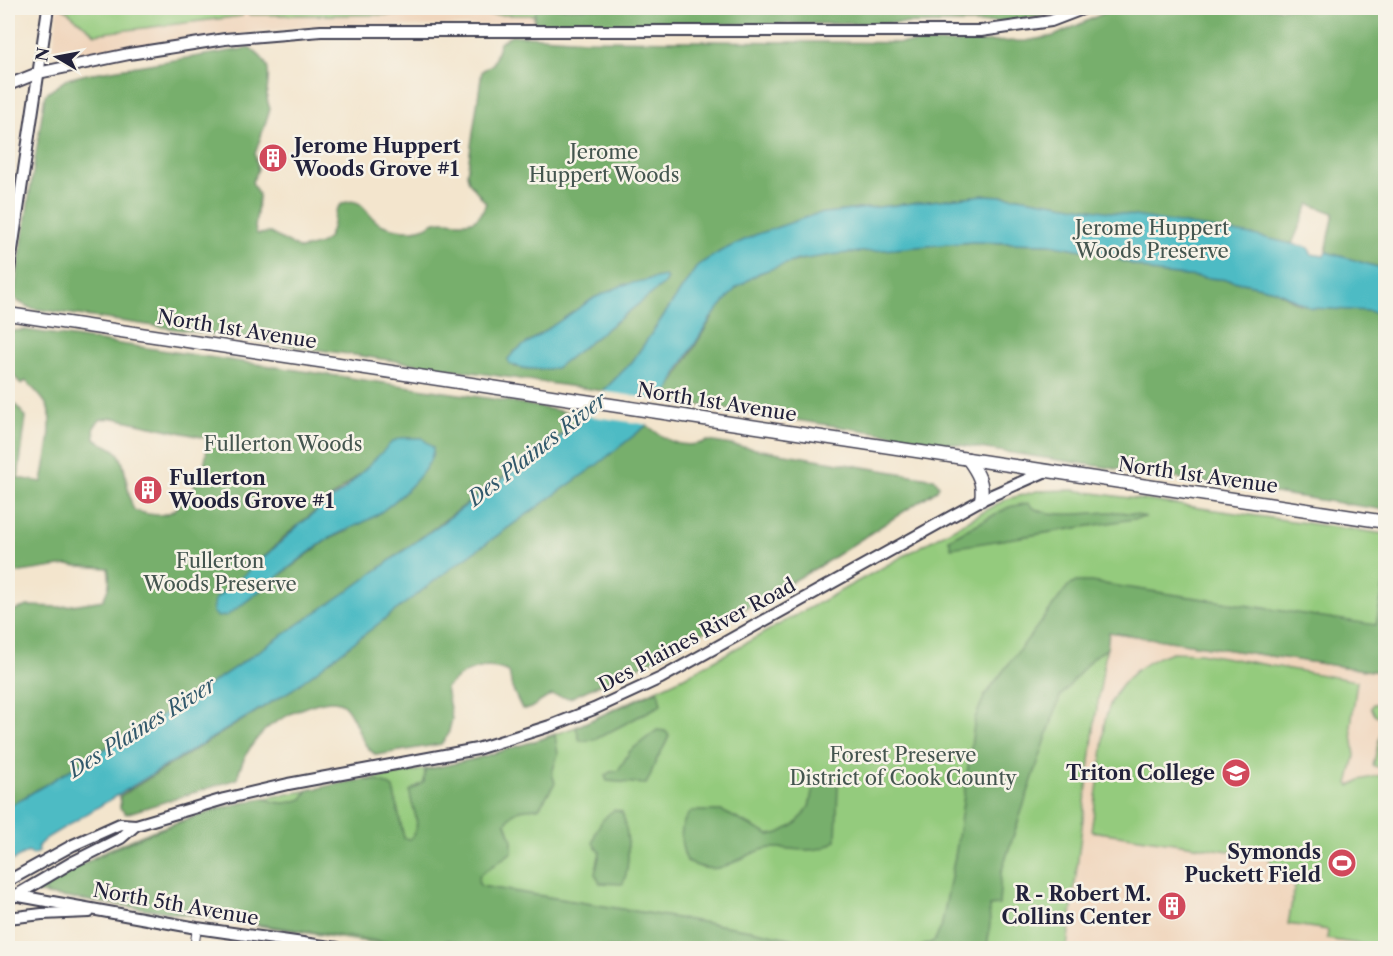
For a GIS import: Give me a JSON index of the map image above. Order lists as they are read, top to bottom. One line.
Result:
{"streets":{"main road":["North 1st Avenue"],"street":["Des Plaines River Road","North 5th Avenue"]},"crossings":[["North 1st Avenue","Des Plaines River Road"],["Des Plaines River Road","North 5th Avenue"]],"water":["Des Plaines River"],"parks":["Jerome Huppert Woods","Jerome Huppert Woods Preserve","Fullerton Woods","Fullerton Woods Preserve","Forest Preserve District of Cook County"],"places":{"building":["Jerome Huppert Woods Grove #1","Fullerton Woods Grove #1","R - Robert M. Collins Center"],"school or university":["Triton College"],"sports":["Symonds Puckett Field"]},"north":"left"}
